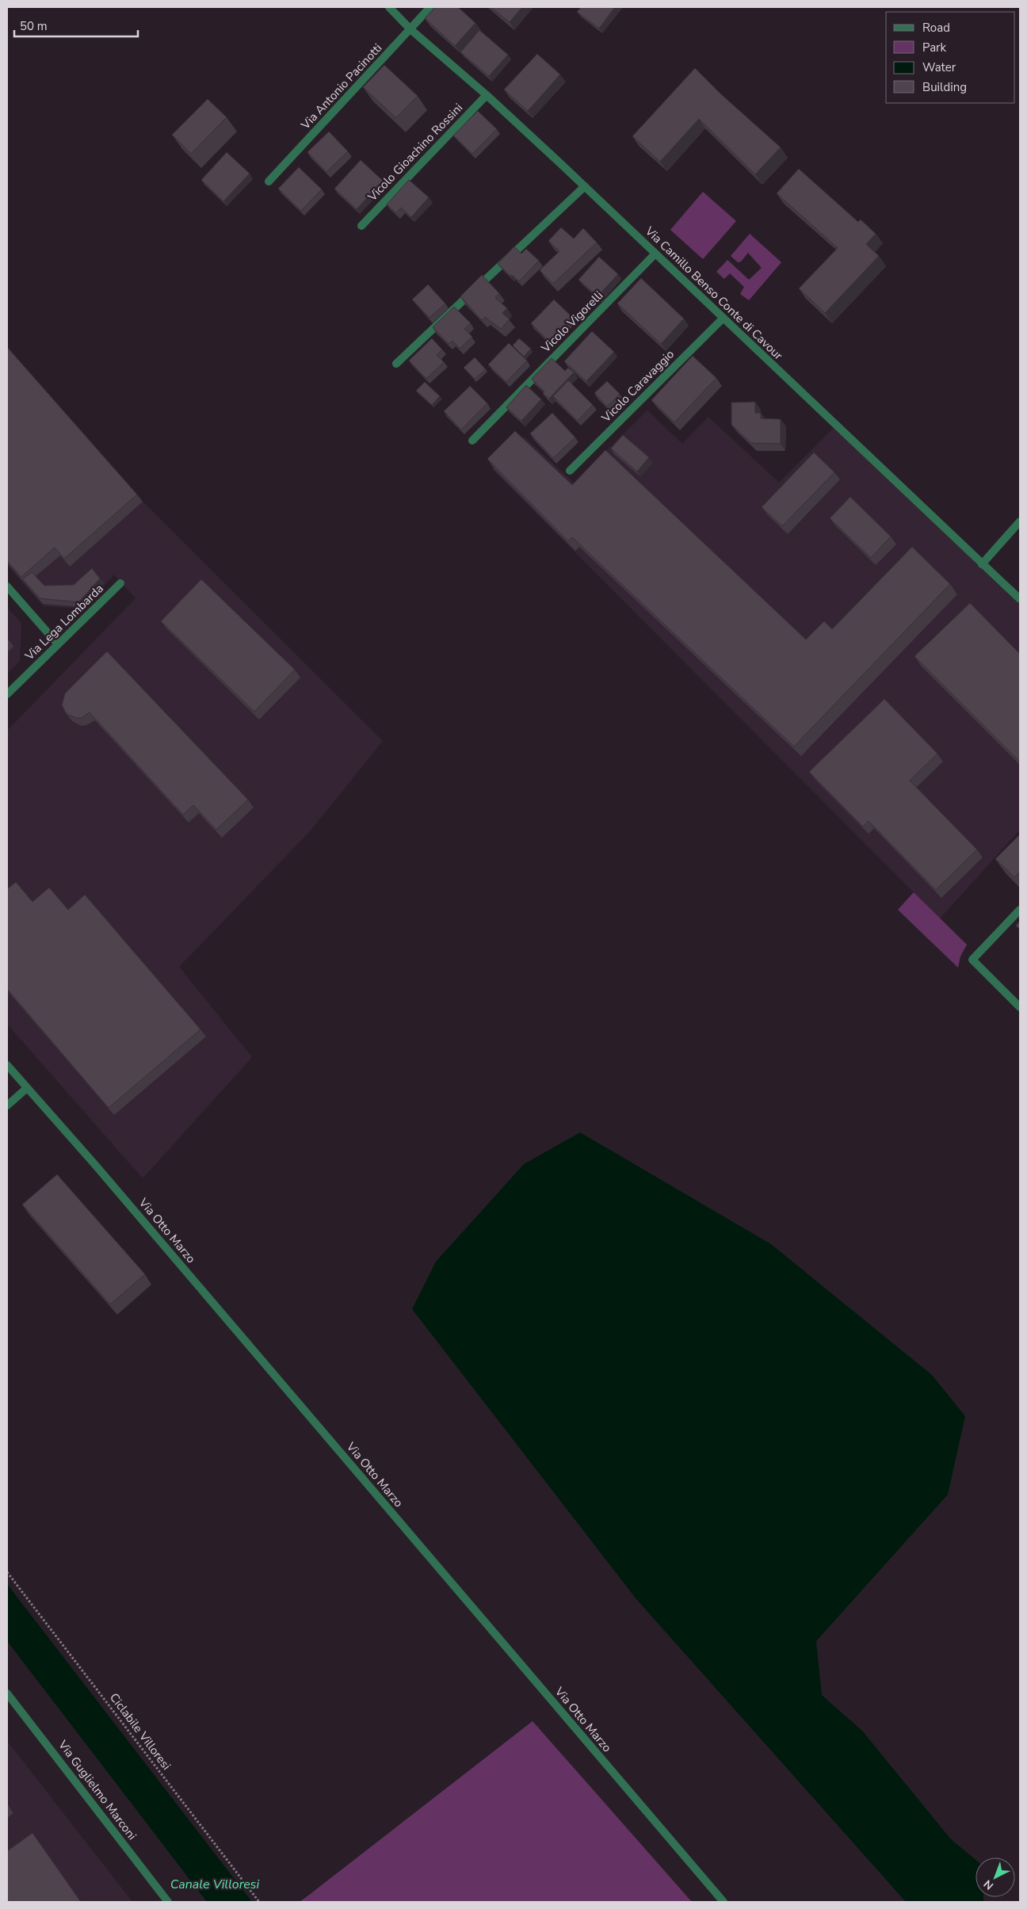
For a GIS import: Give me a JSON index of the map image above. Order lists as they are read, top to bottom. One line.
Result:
{"streets":{"street":["Via Antonio Pacinotti","Vicolo Gioachino Rossini","Via Camillo Benso Conte di Cavour","Vicolo Vigorelli","Vicolo Caravaggio","Via Lega Lombarda","Via Otto Marzo","Via Guglielmo Marconi"],"path":["Ciclabile Villoresi"]},"crossings":[["Via Antonio Pacinotti","Via Camillo Benso Conte di Cavour"],["Vicolo Gioachino Rossini","Via Camillo Benso Conte di Cavour"],["Via Camillo Benso Conte di Cavour","Vicolo Vigorelli"],["Via Camillo Benso Conte di Cavour","Vicolo Caravaggio"]],"water":["Canale Villoresi"],"legend":["Road","Park","Water","Building"],"scale_bar":"50 m","north":"bottom left"}
